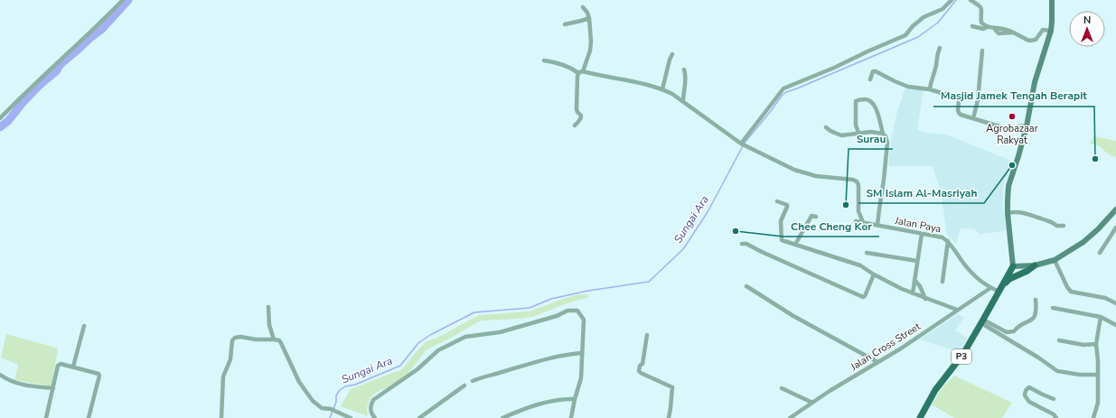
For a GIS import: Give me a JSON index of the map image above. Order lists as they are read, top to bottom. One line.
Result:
{"streets":{"main road":["P3"],"street":["Jalan Paya","Jalan Cross Street"]},"crossings":[["Jalan Paya","Jalan Cross Street"],["Jalan Paya","P3"]],"water":["Sungai Ara"],"places":["Agrobazaar Rakyat","Masjid Jamek Tengah Berapit","SM Islam Al-Masriyah","Surau","Chee Cheng Kor"],"north":"top"}
